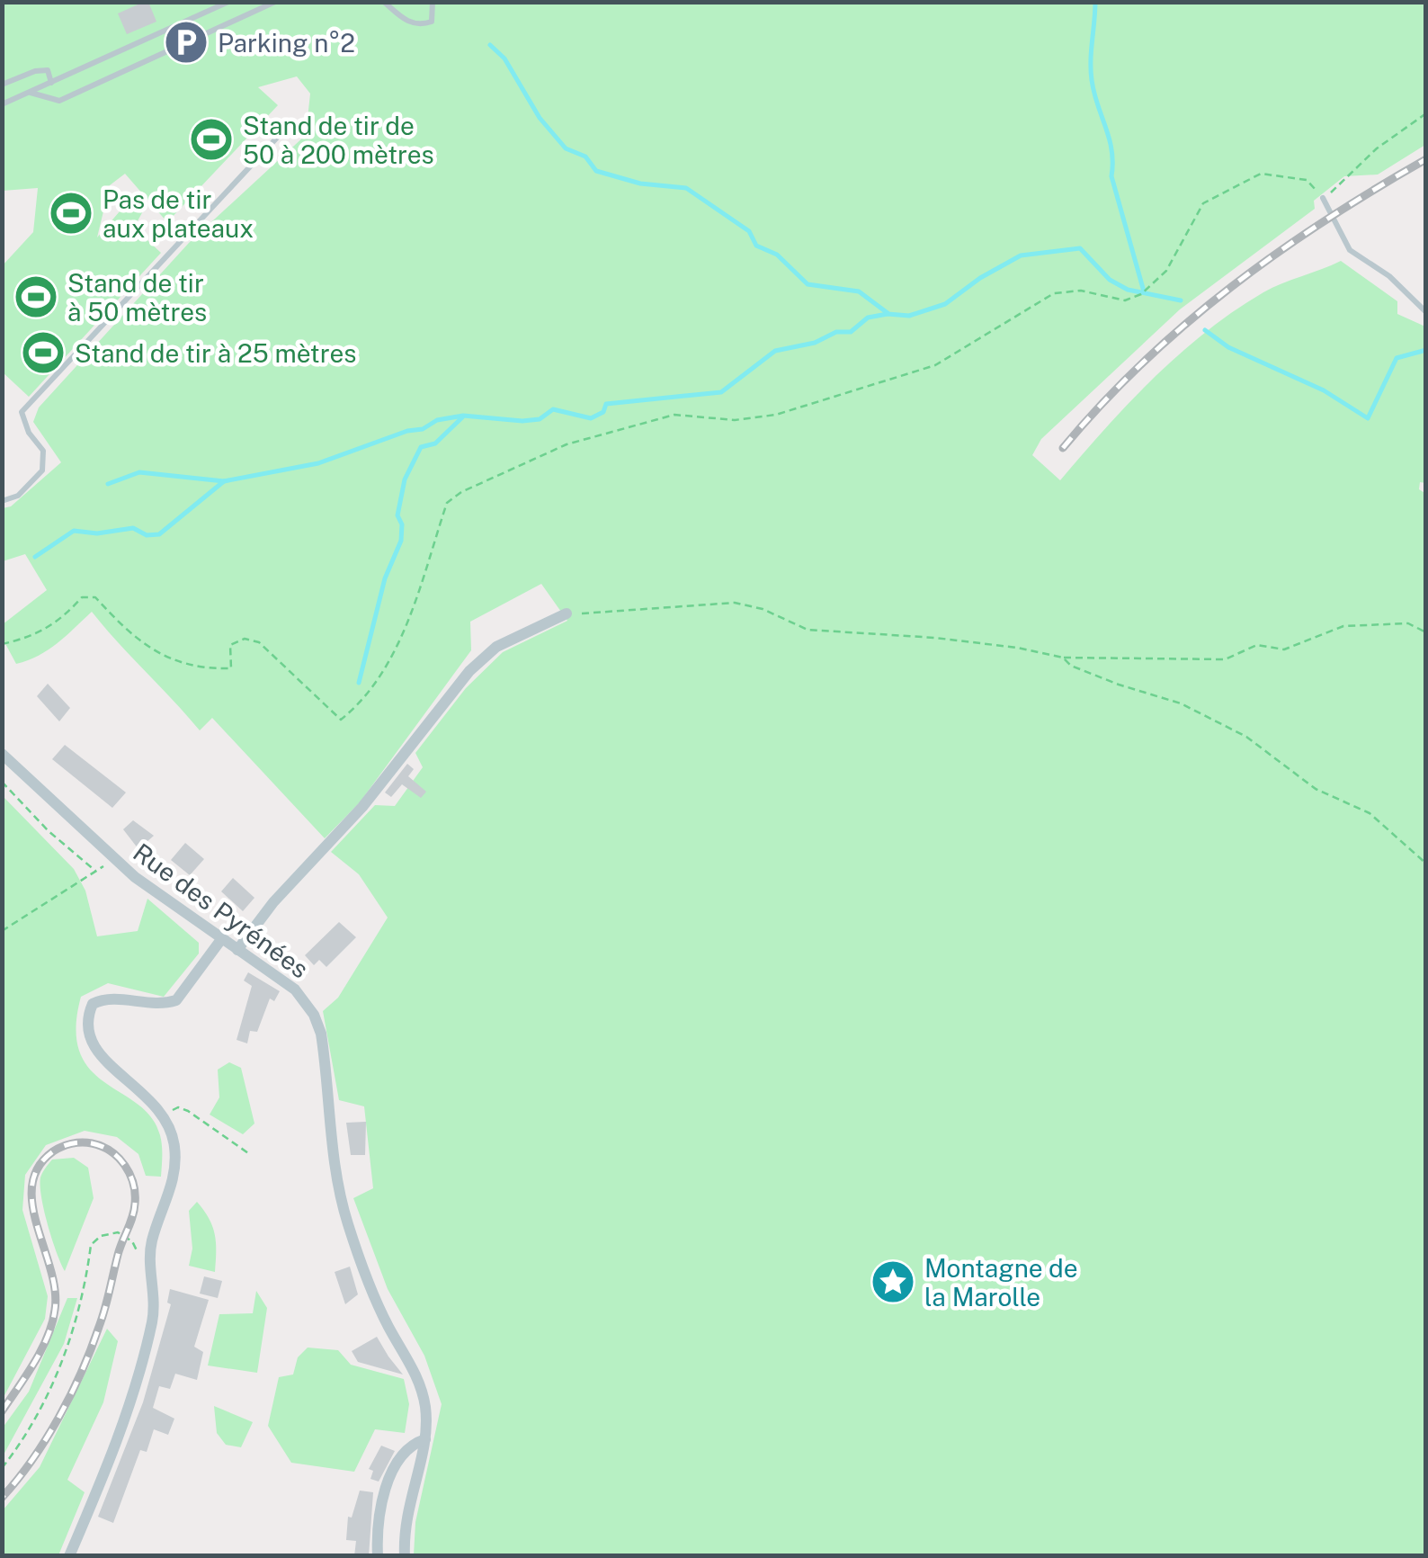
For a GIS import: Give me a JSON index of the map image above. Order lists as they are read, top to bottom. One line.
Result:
{"streets":{"street":["Rue des Pyrénées"]},"places":{"parking":["Parking n°2"],"sports":["Stand de tir de 50 à 200 mètres","Pas de tir aux plateaux","Stand de tir à 50 mètres","Stand de tir à 25 mètres"],"place":["Montagne de la Marolle"]}}
